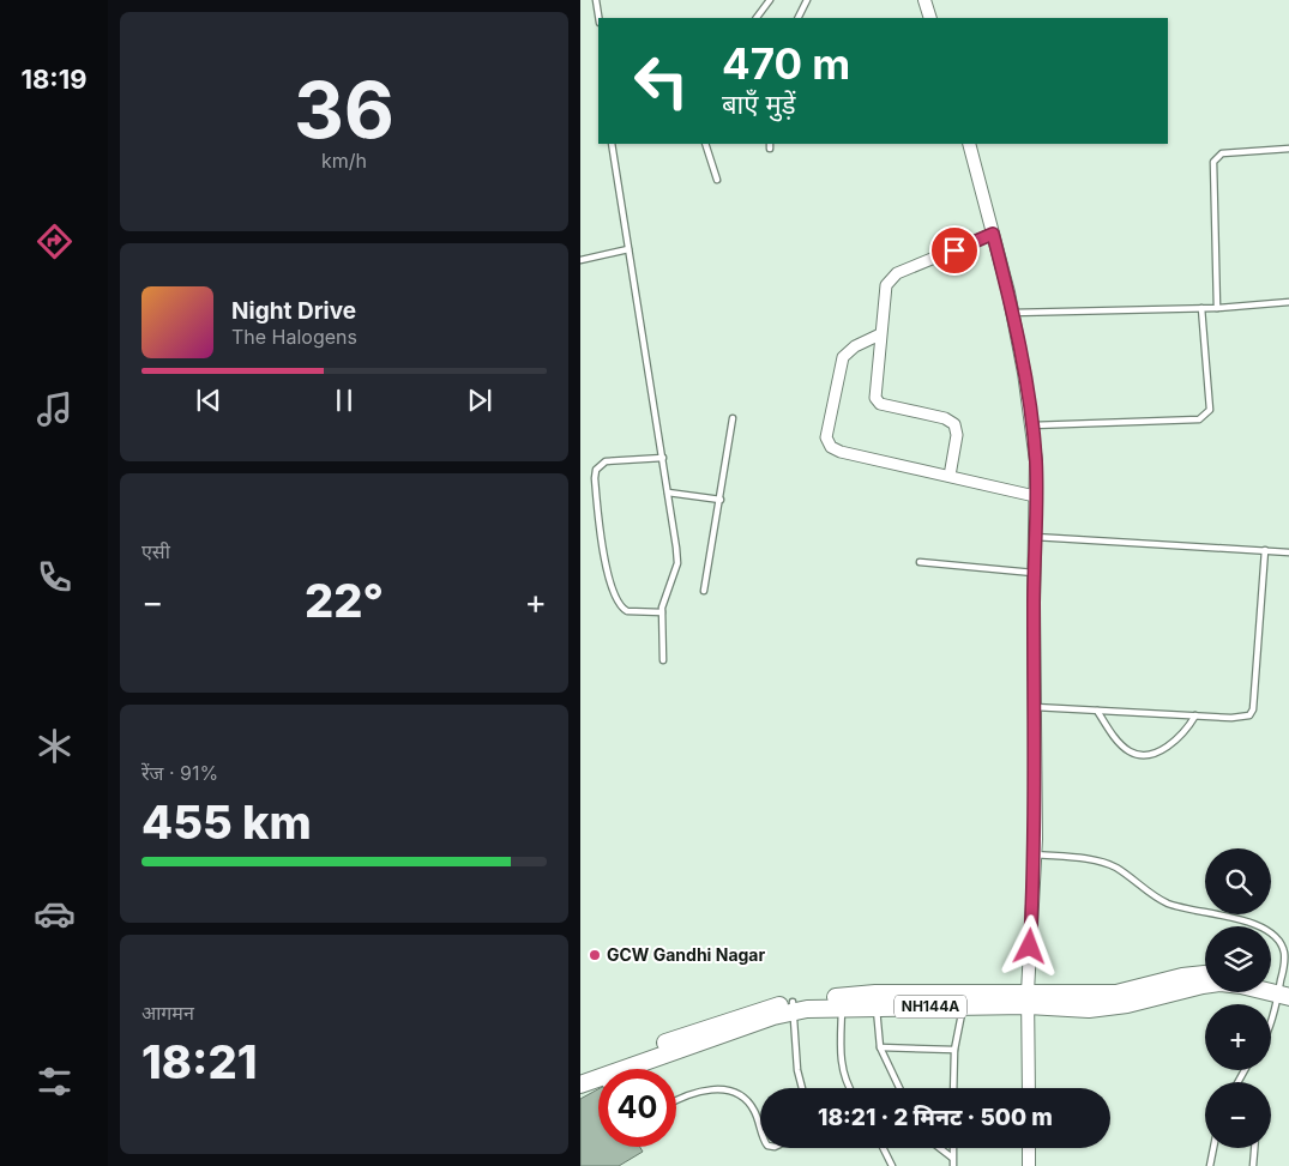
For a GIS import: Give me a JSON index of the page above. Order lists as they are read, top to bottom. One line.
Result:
{"streets":{"highway":["NH144A"]},"places":["GCW Gandhi Nagar"],"page":{"tabs":"18:19","tile":[["36","km/h"],"एसी",["रेंज · 91%","455 km"],["आगमन","18:21"]],"turn":["470 m","बाएँ मुड़ें"],"song":["Night Drive","The Halogens"],"heat":["−","22°","+"],"map_buttons":["+","−"],"limit":"40","trip":"18:21 · 2 मिनट · 500 m"}}
